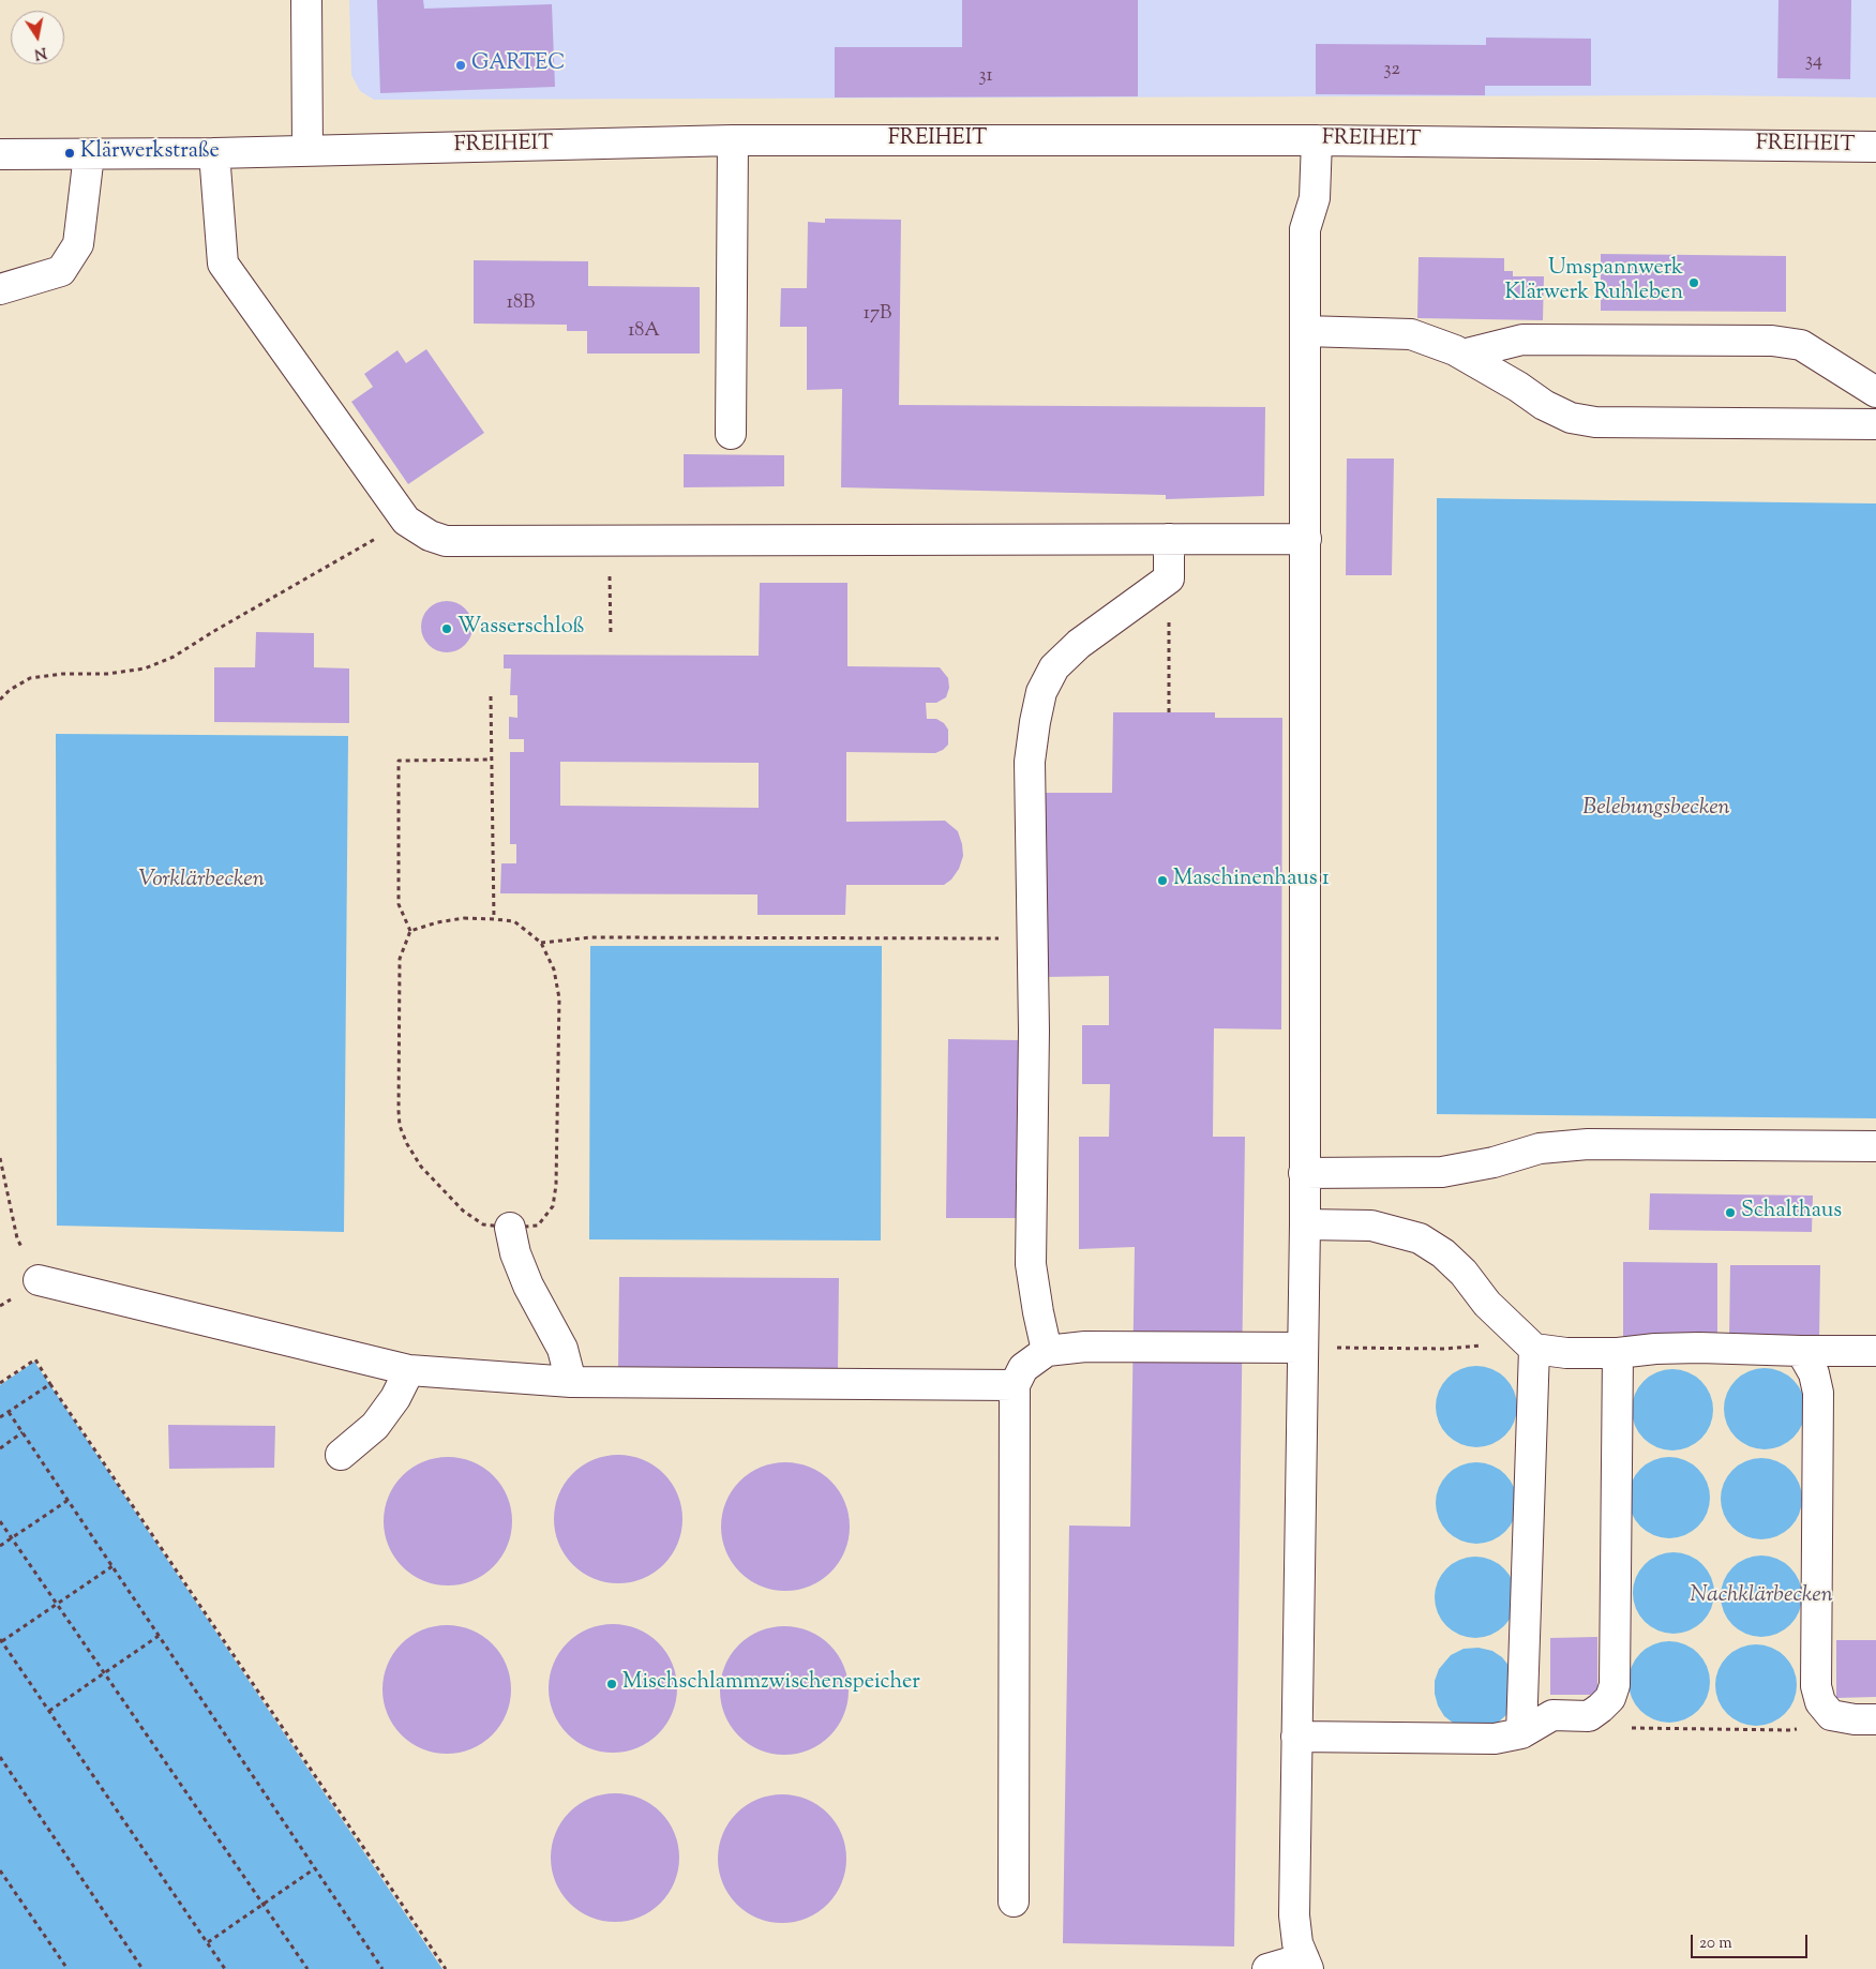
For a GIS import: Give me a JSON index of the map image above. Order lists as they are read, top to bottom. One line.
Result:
{"streets":{"street":["FREIHEIT"]},"water":["Belebungsbecken","Vorklärbecken","Nachklärbecken"],"places":["GARTEC","Klärwerkstraße","Umspannwerk Klärwerk Ruhleben","Wasserschloß","Maschinenhaus 1","Schalthaus","Mischschlammzwischenspeicher"],"house_numbers":["34","32","31","18B","17B","18A"],"scale_bar":"20 m","north":"bottom"}
